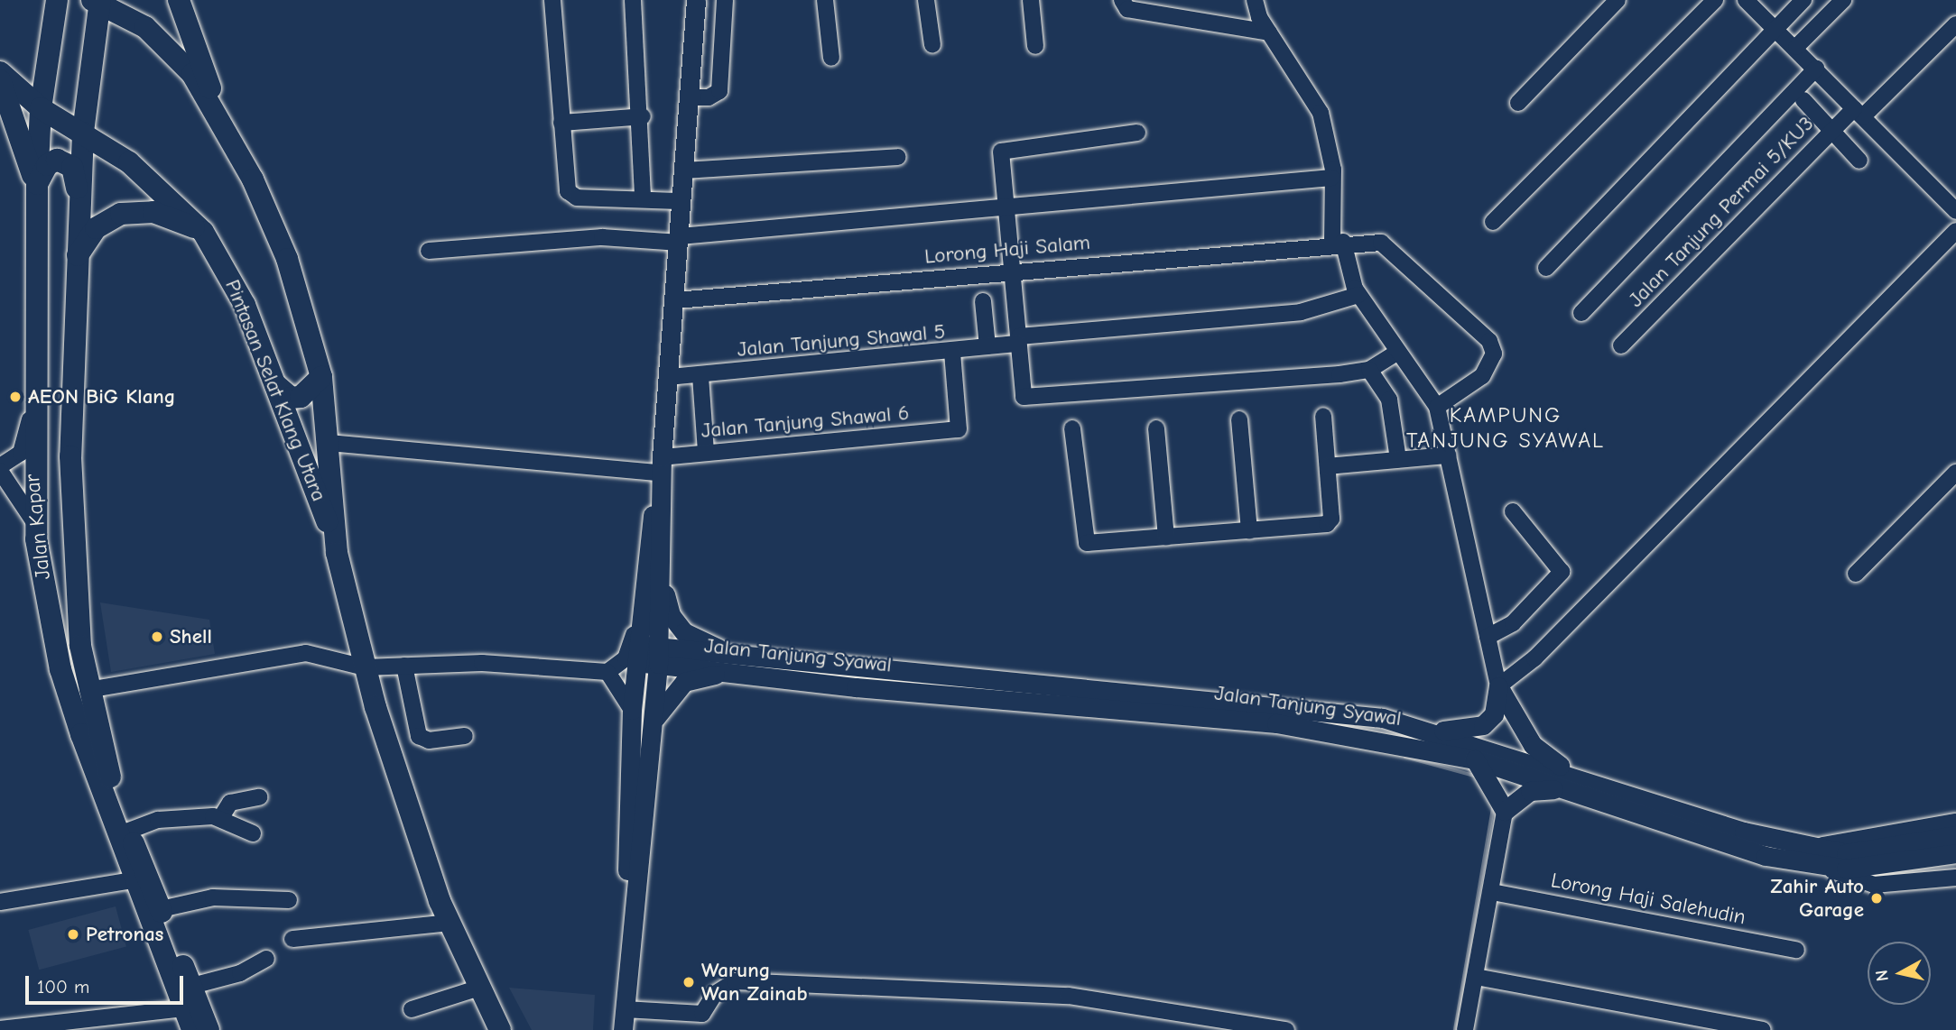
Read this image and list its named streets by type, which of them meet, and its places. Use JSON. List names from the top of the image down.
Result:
{
  "streets": {
    "highway": ["Pintasan Selat Klang Utara", "Jalan Kapar"],
    "main road": ["Jalan Tanjung Syawal"],
    "street": [
      "Jalan Tanjung Permai 5/KU3",
      "Lorong Haji Salam",
      "Jalan Tanjung Shawal 5",
      "Jalan Tanjung Shawal 6",
      "Lorong Haji Salehudin"
    ]
  },
  "crossings": [
    ["Jalan Tanjung Shawal 5", "Jalan Tanjung Shawal 6"],
    ["Pintasan Selat Klang Utara", "Jalan Tanjung Shawal 6"],
    ["Pintasan Selat Klang Utara", "Jalan Kapar"]
  ],
  "districts": ["KAMPUNG TANJUNG SYAWAL"],
  "places": [
    "AEON BiG Klang",
    "Shell",
    "Zahir Auto Garage",
    "Petronas",
    "Warung Wan Zainab"
  ],
  "scale_bar": "100 m",
  "north": "left"
}
